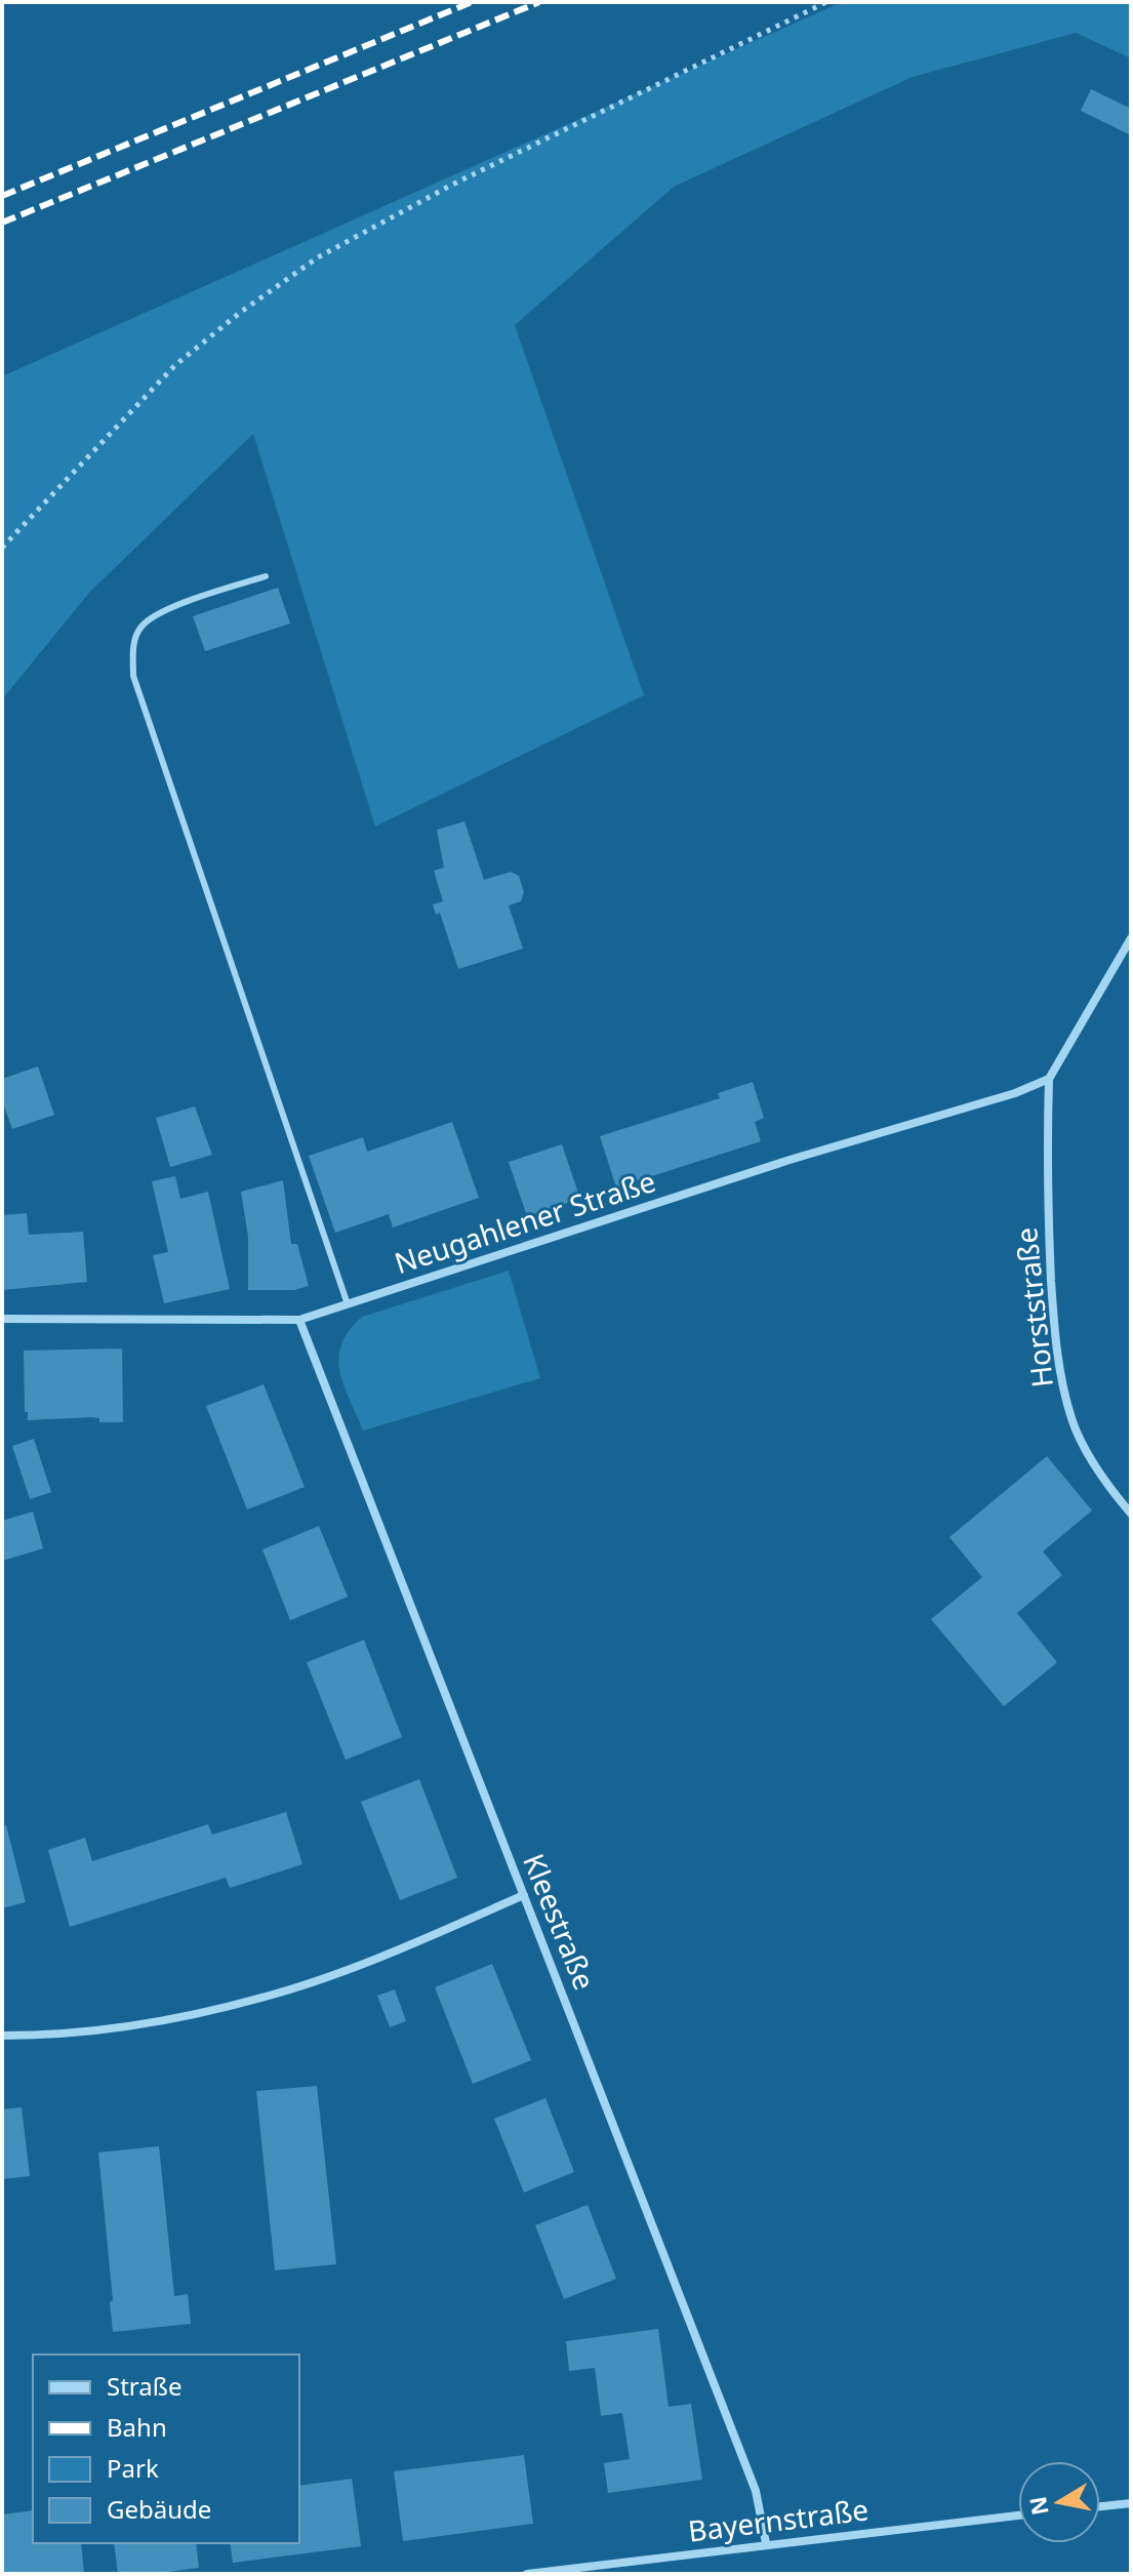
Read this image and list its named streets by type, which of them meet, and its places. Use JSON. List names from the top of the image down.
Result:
{
  "streets": {
    "street": [
      "Neugahlener Straße",
      "Horststraße",
      "Kleestraße",
      "Bayernstraße"
    ]
  },
  "crossings": [
    ["Neugahlener Straße", "Horststraße"],
    ["Neugahlener Straße", "Kleestraße"],
    ["Kleestraße", "Bayernstraße"]
  ],
  "legend": [
    "Straße",
    "Bahn",
    "Park",
    "Gebäude"
  ],
  "north": "left"
}
